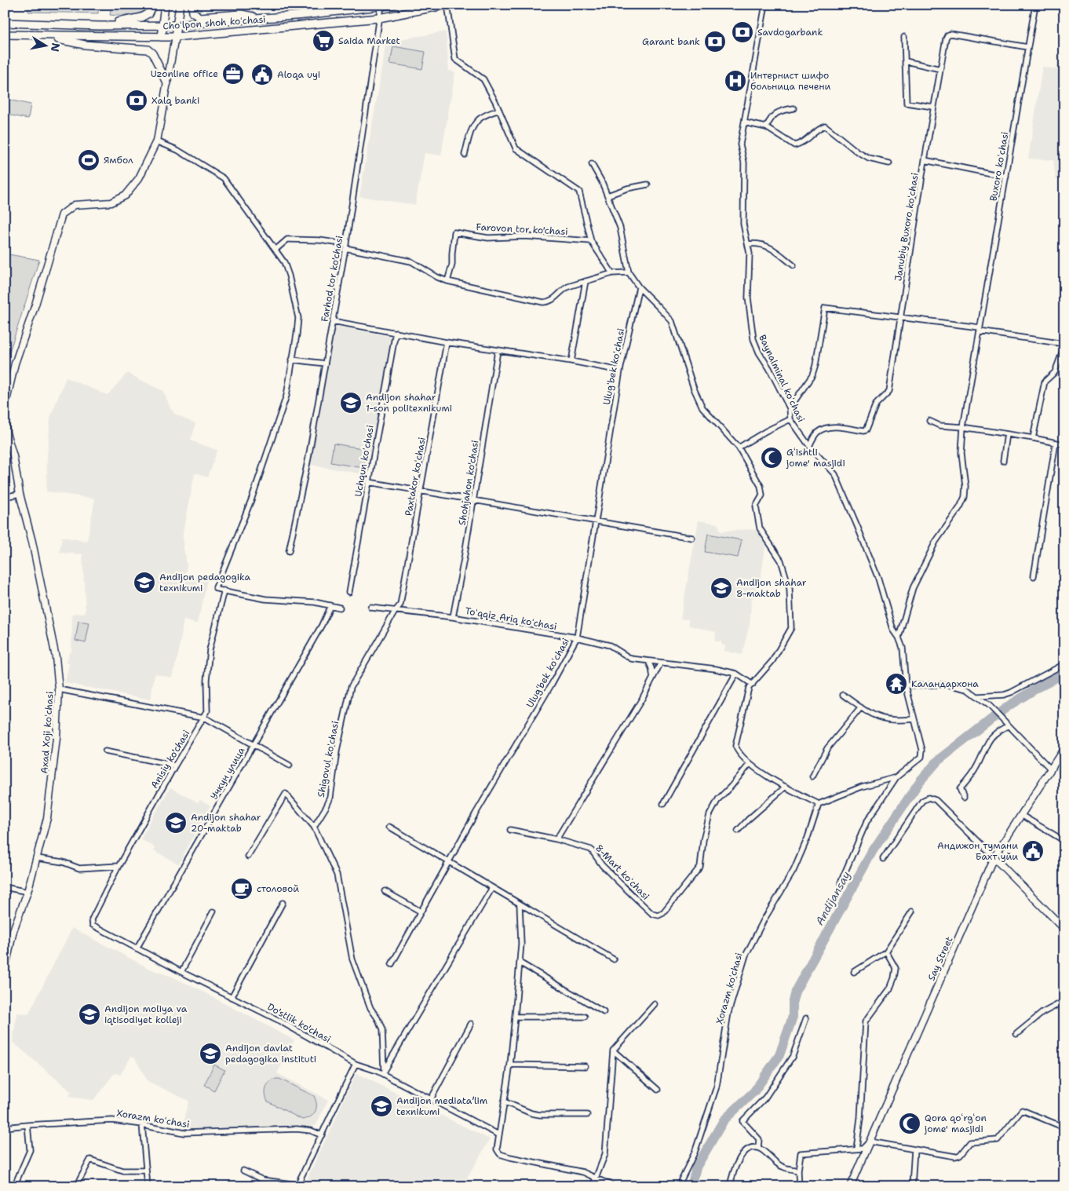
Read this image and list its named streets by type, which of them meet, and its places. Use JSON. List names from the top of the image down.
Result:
{
  "streets": {
    "main road": ["Choʻlpon shoh koʻchasi"],
    "street": [
      "Buxoro koʻchasi",
      "Janubiy Buxoro koʻchasi",
      "Farovon tor ko'chasi",
      "Farhod tor ko'chasi",
      "Ulugʻbek koʻchasi",
      "Baynalminal koʻchasi",
      "Uchqun koʻchasi",
      "Paxtakor koʻchasi",
      "Shohjahon ko'chasi",
      "Toʻqqiz Ariq koʻchasi",
      "Axad Xoji koʻchasi",
      "Anisiy ko'chasi",
      "Shigovul koʻchasi",
      "Учкун улица",
      "8-Mart koʻchasi",
      "Say Street",
      "Xorazm koʻchasi",
      "Do'stlik ko'chasi"
    ]
  },
  "crossings": [
    ["Choʻlpon shoh koʻchasi", "Farhod tor ko'chasi"],
    ["Buxoro koʻchasi", "Janubiy Buxoro koʻchasi"],
    ["Buxoro koʻchasi", "Baynalminal koʻchasi"],
    ["Janubiy Buxoro koʻchasi", "Baynalminal koʻchasi"],
    ["Ulugʻbek koʻchasi", "Toʻqqiz Ariq koʻchasi"],
    ["Paxtakor koʻchasi", "Toʻqqiz Ariq koʻchasi"],
    ["Paxtakor koʻchasi", "Shigovul koʻchasi"],
    ["Shohjahon ko'chasi", "Toʻqqiz Ariq koʻchasi"],
    ["Toʻqqiz Ariq koʻchasi", "Shigovul koʻchasi"],
    ["Anisiy ko'chasi", "Do'stlik ko'chasi"],
    ["Учкун улица", "Do'stlik ko'chasi"]
  ],
  "water": ["Andijansay"],
  "places": {
    "bank": ["Savdogarbank", "Garant bank", "Xalq banki"],
    "supermarket": ["Saida Market"],
    "office": ["Uzonline office"],
    "public building": ["Aloqa uyi", "Андижон тумани Бахт уйи"],
    "hospital": ["Интернист шифо больница печени"],
    "sports": ["Ямбол"],
    "school or university": [
      "Andijon shahar 1-son politexnikumi",
      "Andijon pedagogika texnikumi",
      "Andijon shahar 8-maktab",
      "Andijon shahar 20-maktab",
      "Andijon moliya va iqtisodiyet kolleji",
      "Andijon davlat pedagogika instituti",
      "Andijon mediataʼlim texnikumi"
    ],
    "mosque": ["Gʻishtli jome' masjidi", "Qora qoʻrgʻon jome' masjidi"],
    "temple": ["Каландархона"],
    "cafe": ["столовой"]
  },
  "north": "right"
}
